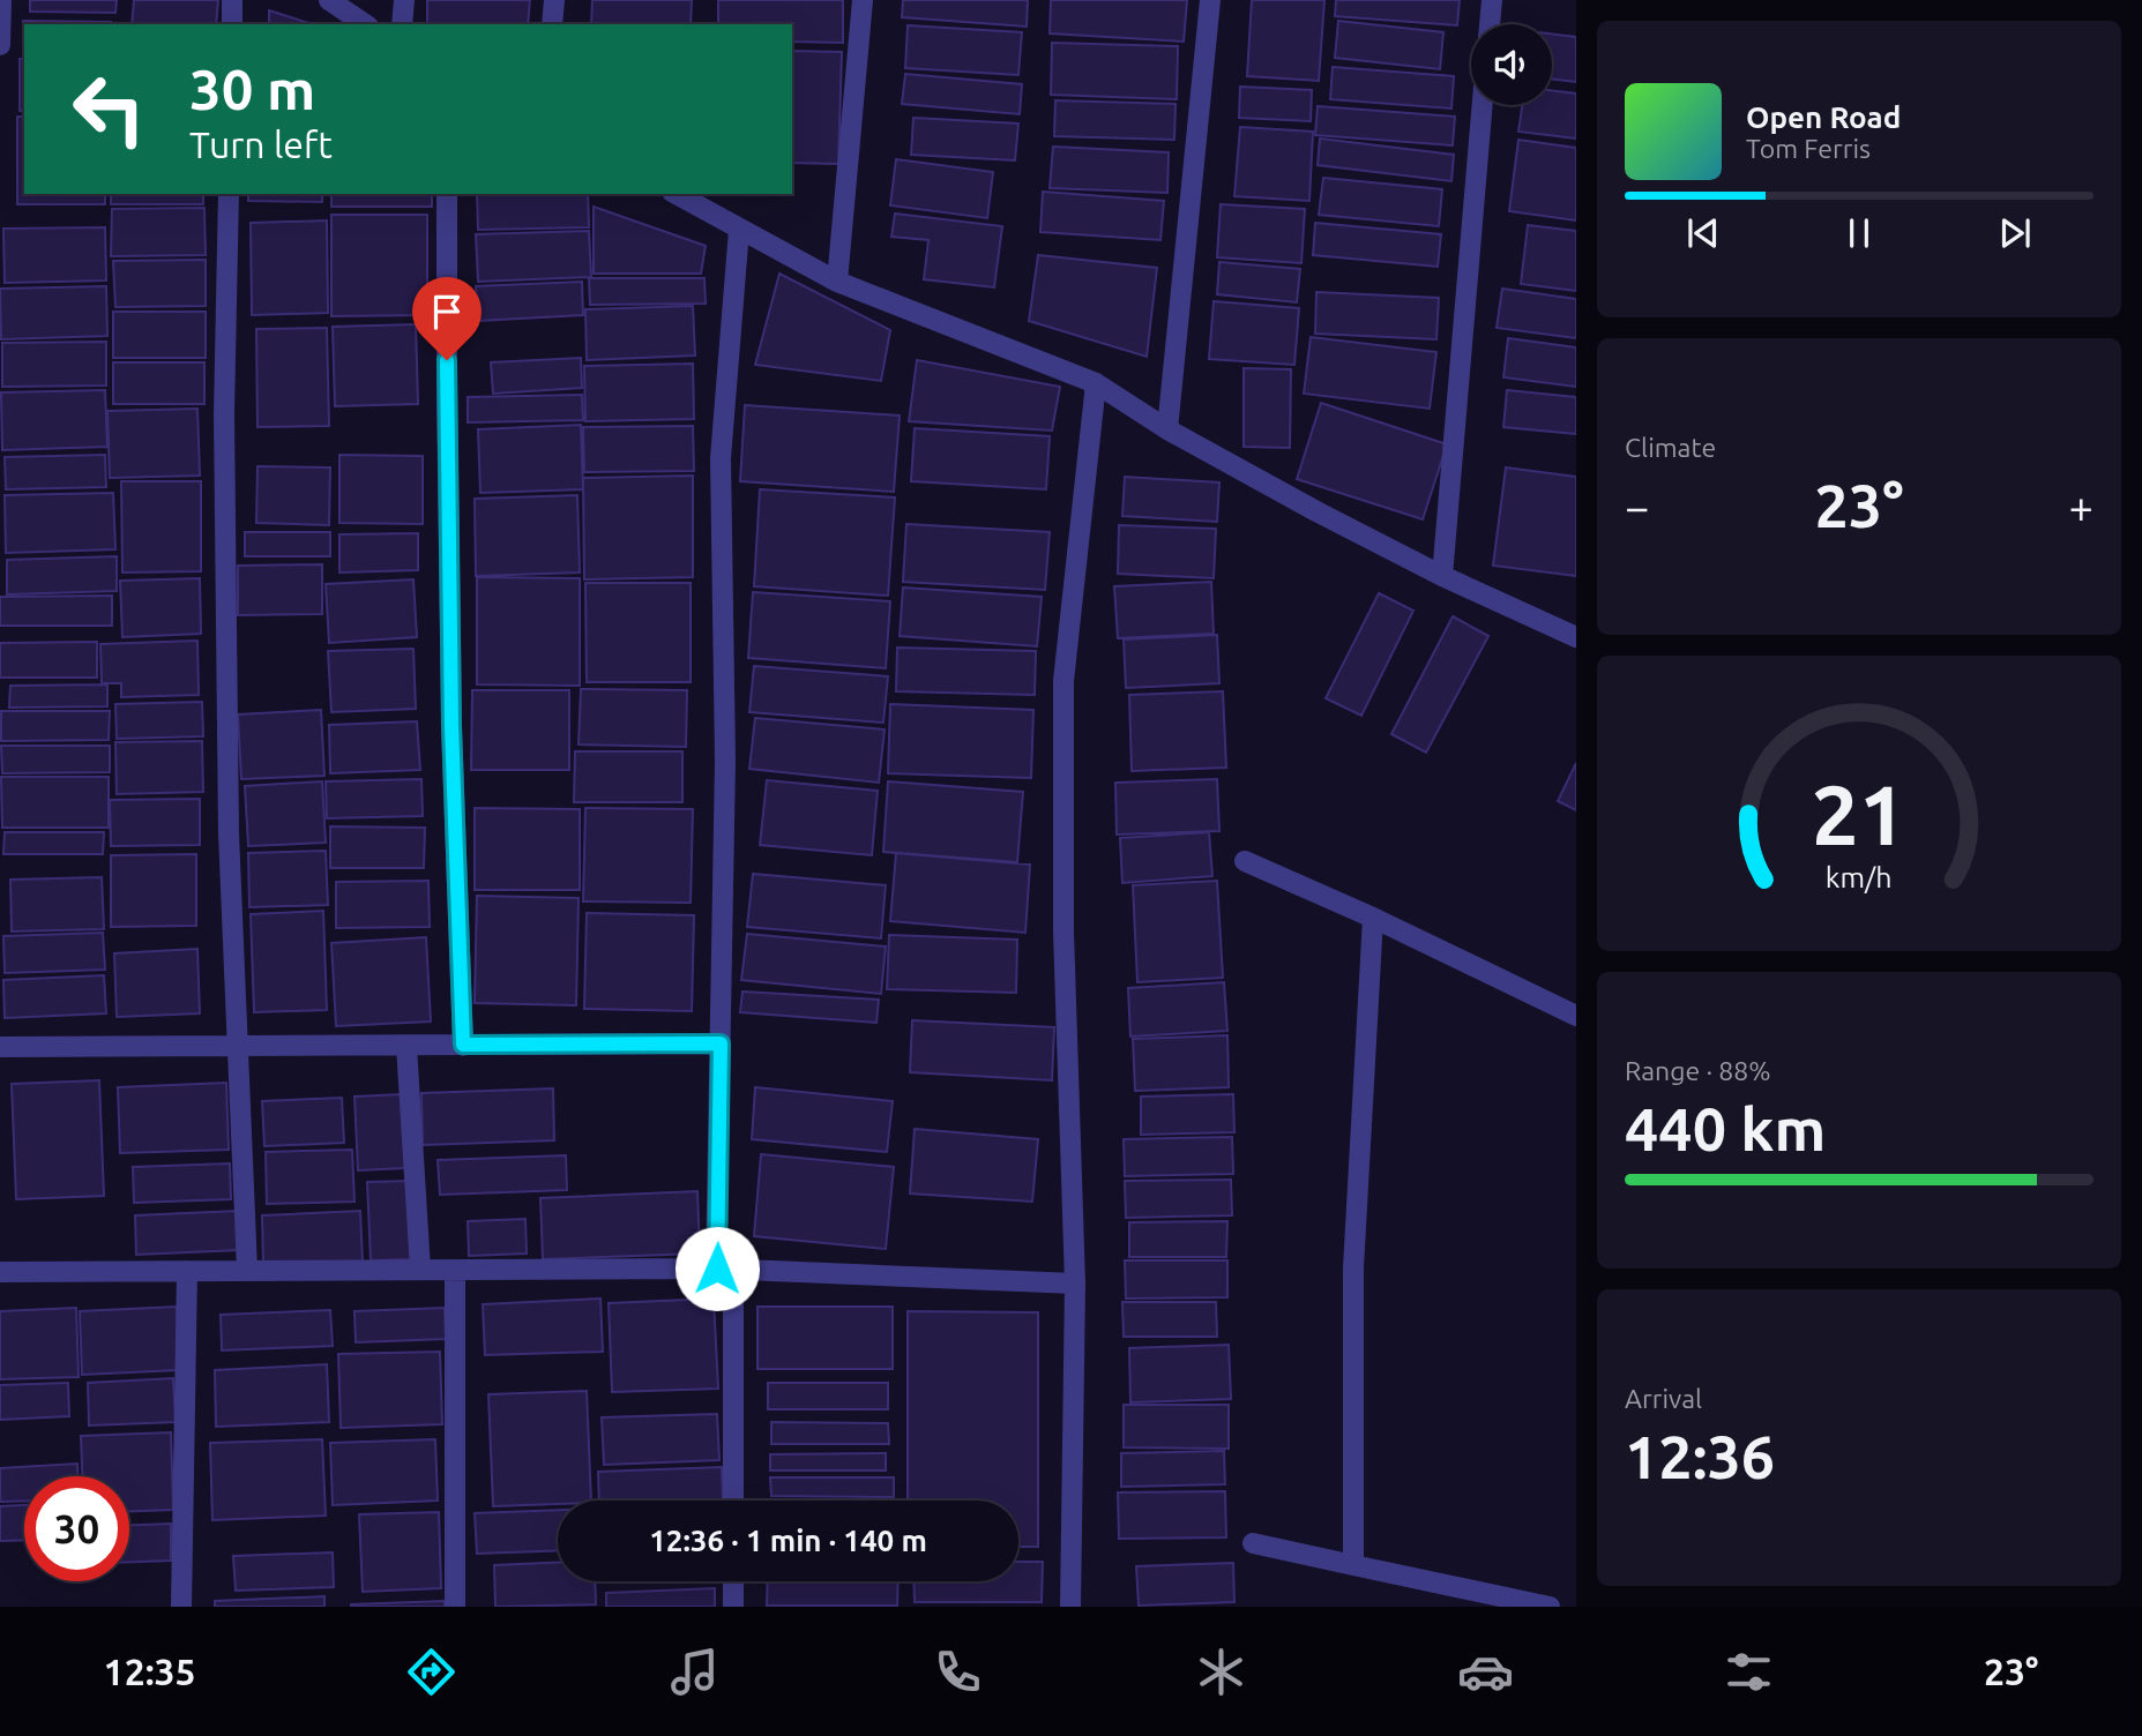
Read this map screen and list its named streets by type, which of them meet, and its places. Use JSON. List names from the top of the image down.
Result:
{
  "page": {
    "turn": ["30 m", "Turn left"],
    "song": ["Open Road", "Tom Ferris"],
    "tile": [
      "Climate",
      ["Range · 88%", "440 km"],
      ["Arrival", "12:36"]
    ],
    "heat": ["−", "23°", "+"],
    "limit": "30",
    "trip": "12:36 · 1 min · 140 m",
    "tabs": ["12:35", "23°"],
    "gauge": ["21", "km/h"]
  }
}
